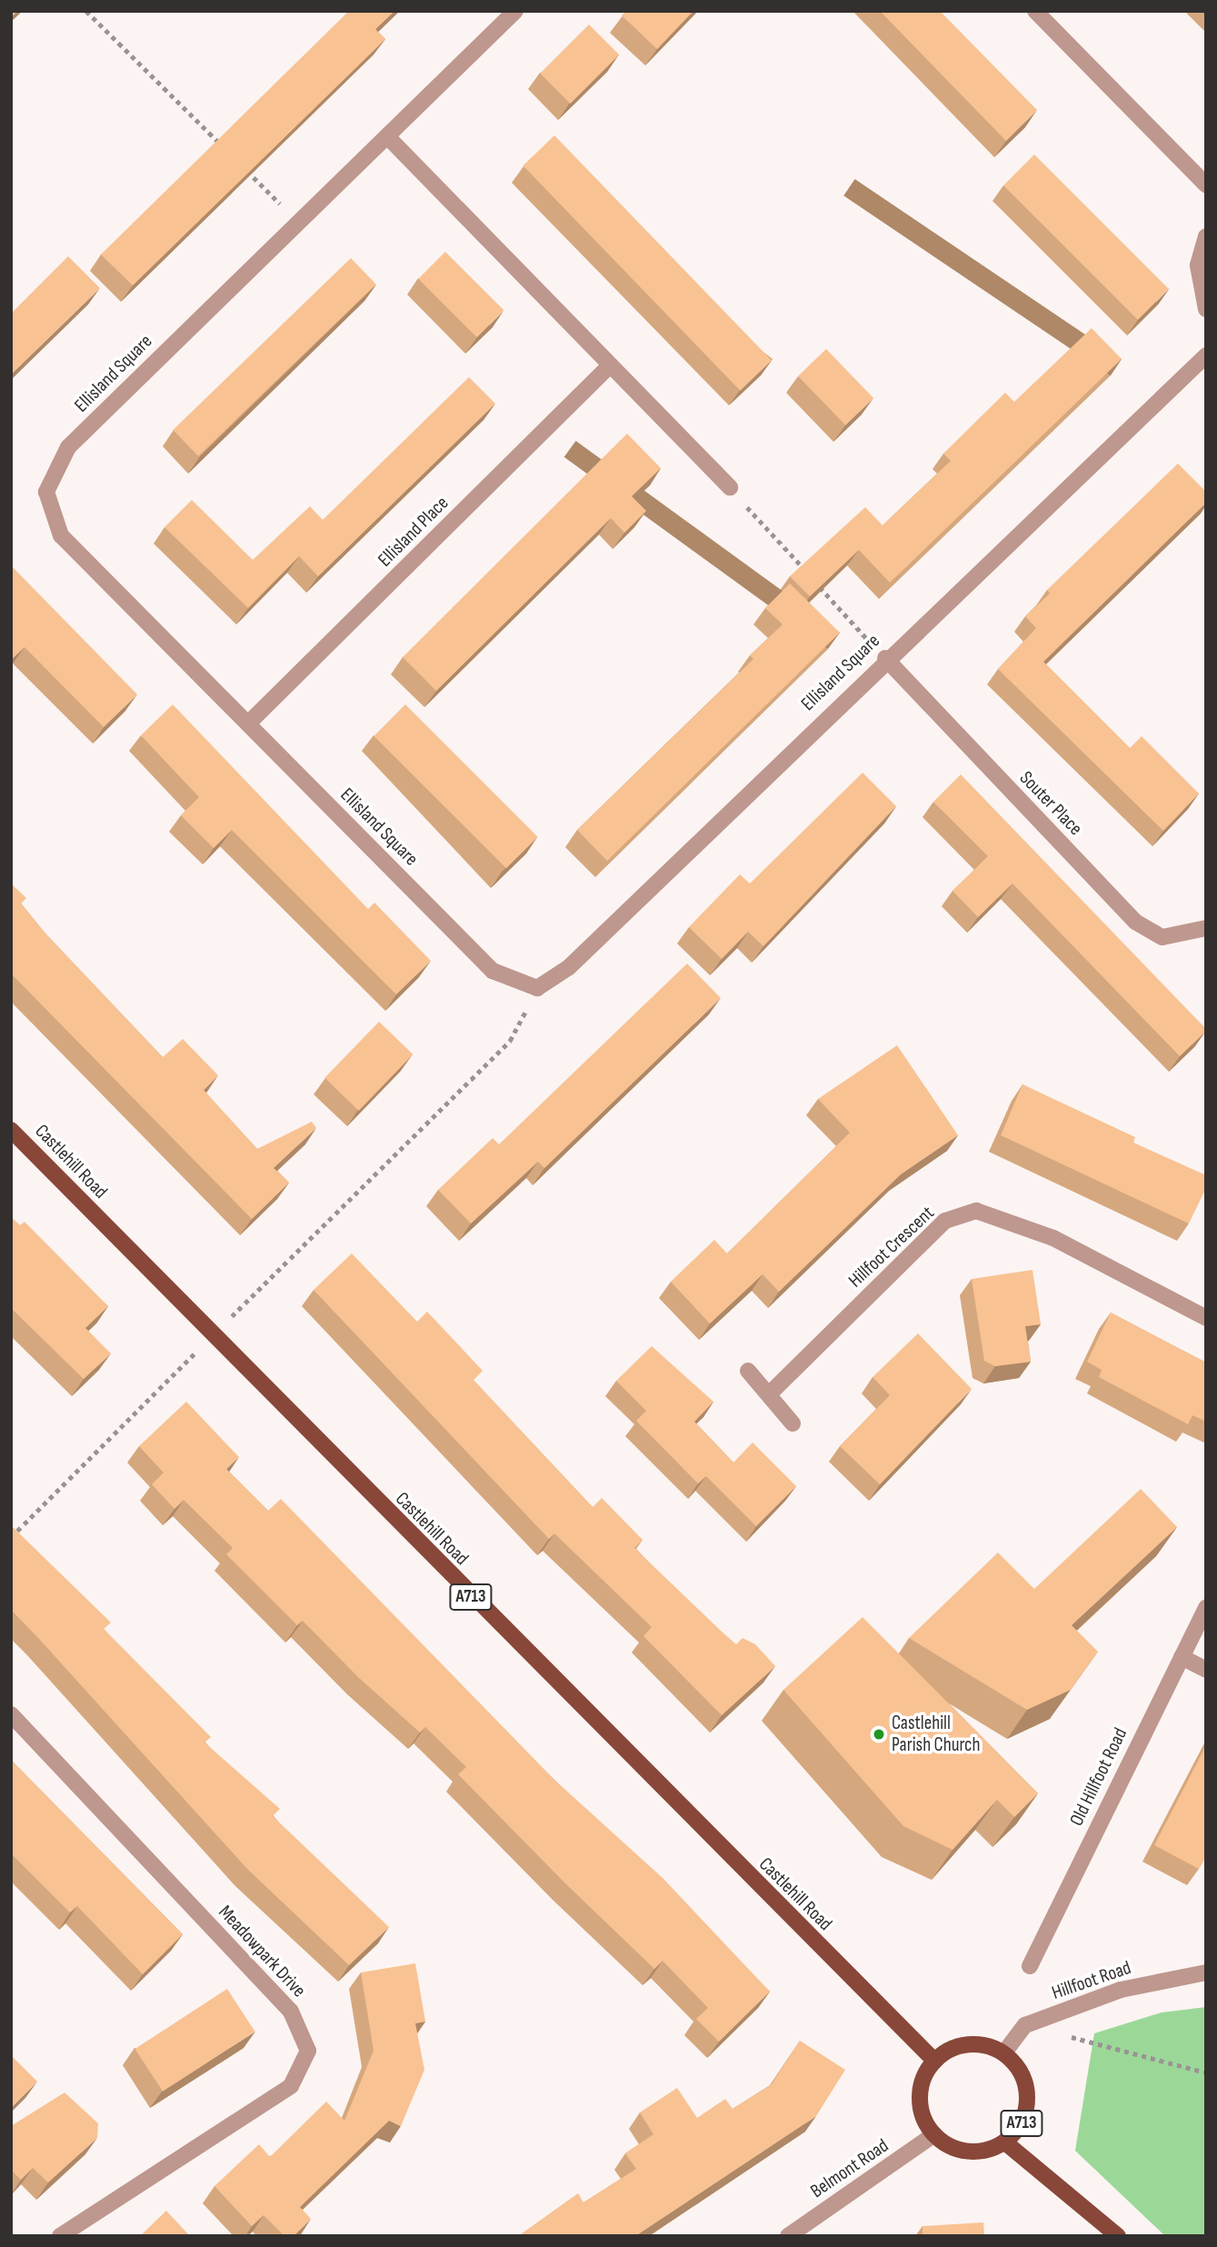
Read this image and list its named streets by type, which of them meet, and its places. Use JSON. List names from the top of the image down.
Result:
{
  "streets": {
    "main road": ["Castlehill Road", "A713"],
    "street": [
      "Ellisland Square",
      "Ellisland Place",
      "Souter Place",
      "Hillfoot Crescent",
      "Old Hillfoot Road",
      "Meadowpark Drive",
      "Hillfoot Road",
      "Belmont Road"
    ]
  },
  "crossings": [
    ["Ellisland Square", "Ellisland Place"],
    ["Ellisland Square", "Souter Place"],
    ["Castlehill Road", "A713"],
    ["Castlehill Road", "Belmont Road"],
    ["A713", "Belmont Road"]
  ],
  "places": ["Castlehill Parish Church"]
}
